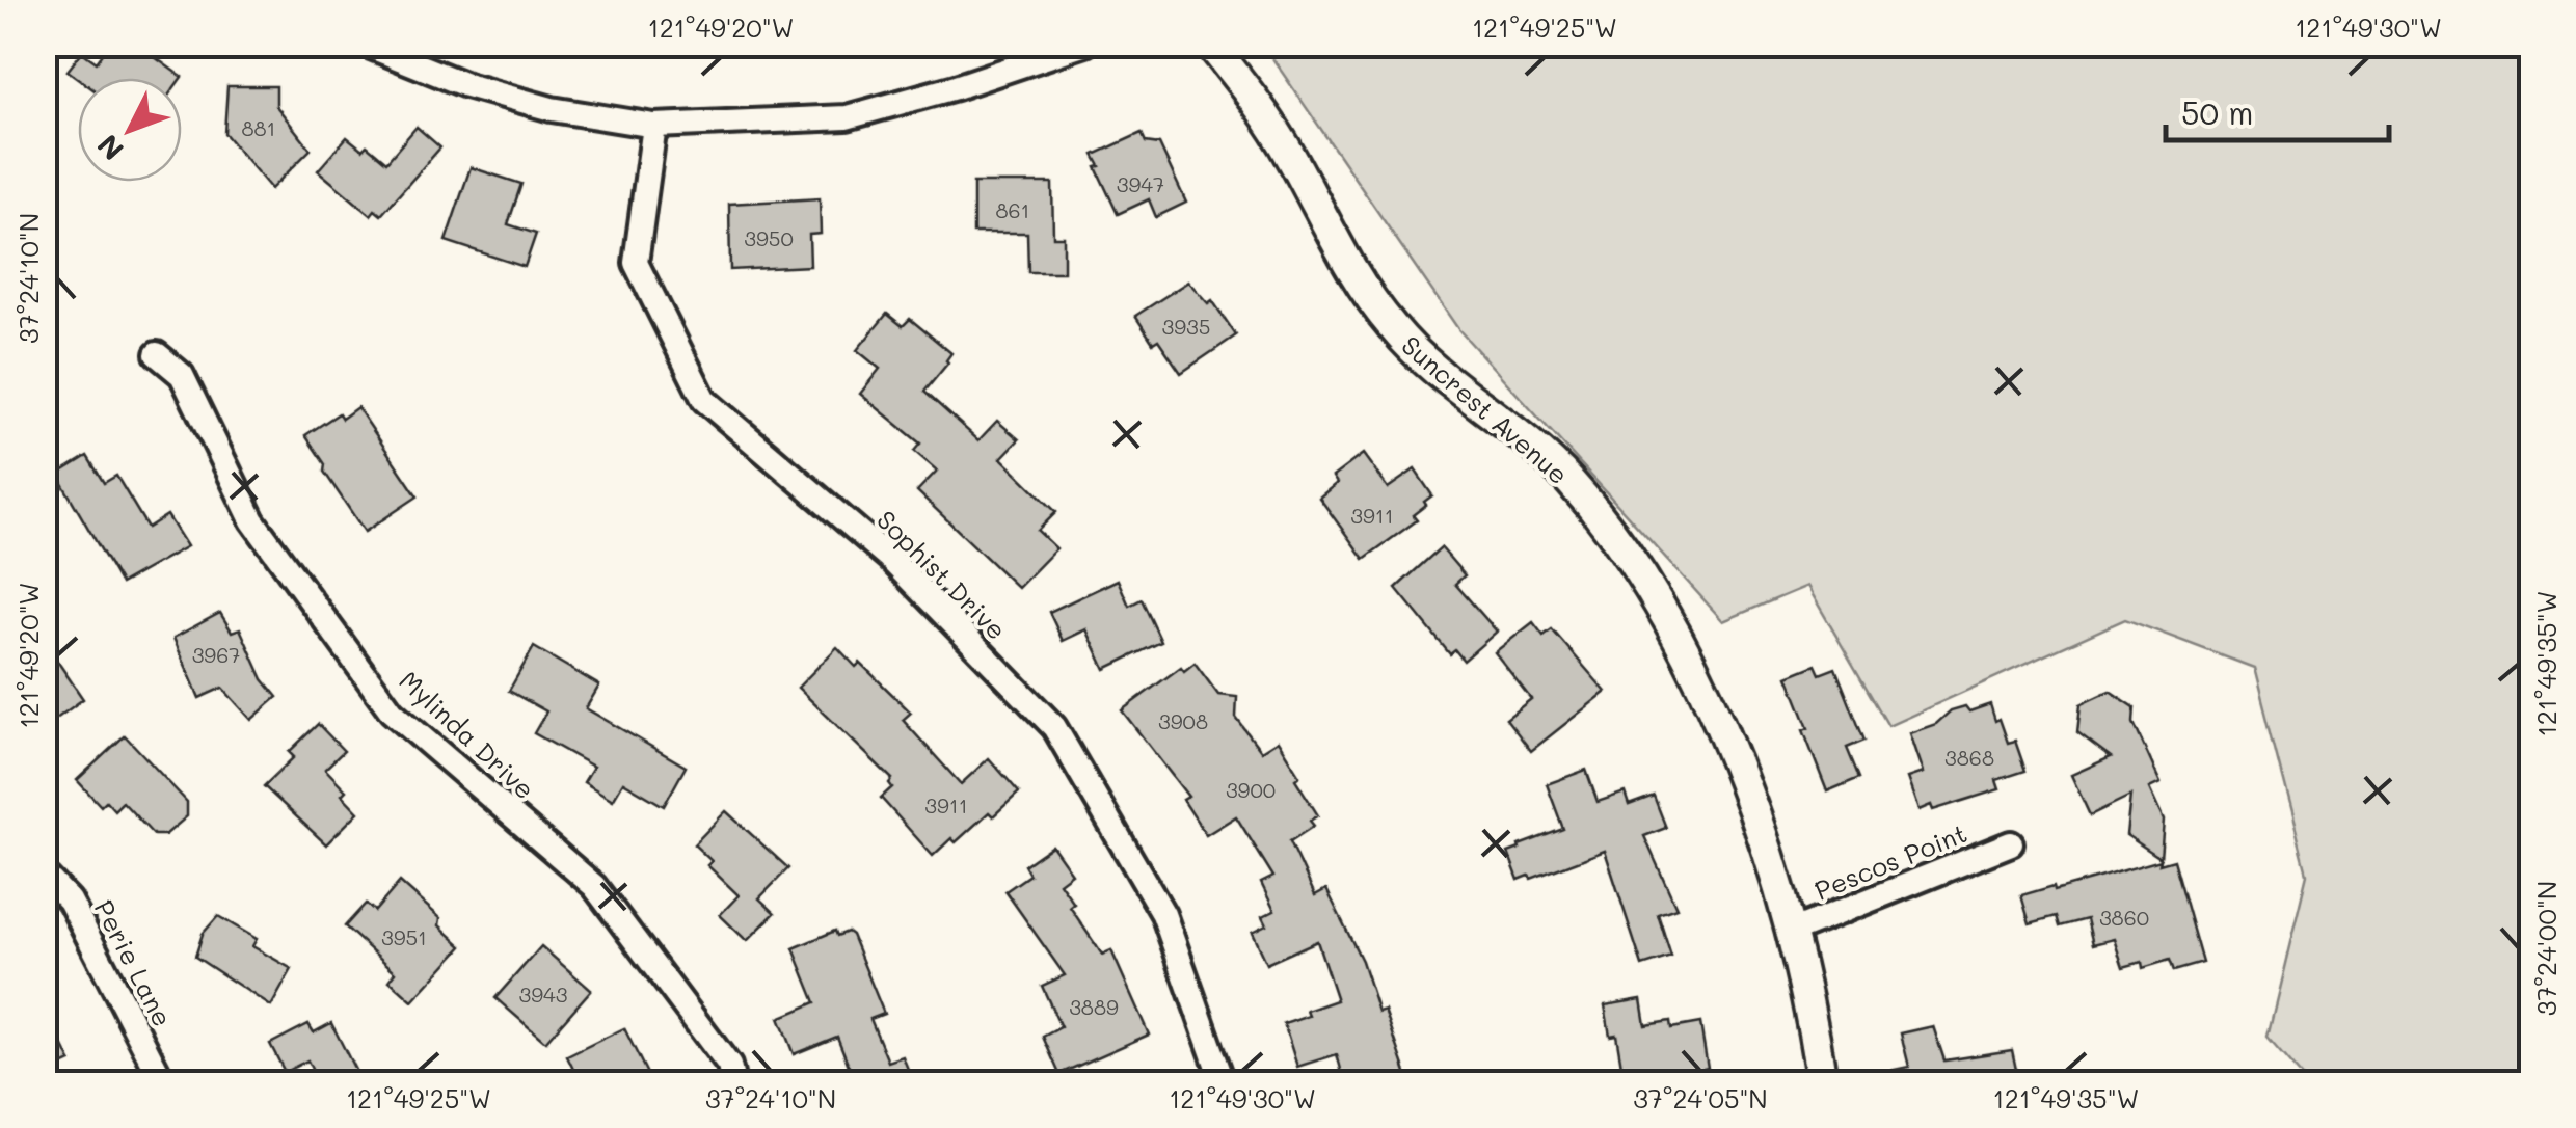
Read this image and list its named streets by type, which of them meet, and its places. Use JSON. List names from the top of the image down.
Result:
{
  "streets": {
    "street": [
      "Suncrest Avenue",
      "Sophist Drive",
      "Mylinda Drive",
      "Pescos Point",
      "Perie Lane"
    ]
  },
  "crossings": [
    ["Suncrest Avenue", "Pescos Point"]
  ],
  "house_numbers": [
    "881",
    "3947",
    "861",
    "3950",
    "3935",
    "3911",
    "3967",
    "3908",
    "3868",
    "3900",
    "3911",
    "3860",
    "3951",
    "3943",
    "3889"
  ],
  "scale_bar": "50 m",
  "north": "bottom left",
  "coordinates": [
    "121°49'20\"W",
    "121°49'25\"W",
    "121°49'30\"W",
    "37°24'10\"N",
    "121°49'35\"W",
    "37°24'00\"N",
    "37°24'05\"N"
  ]
}
